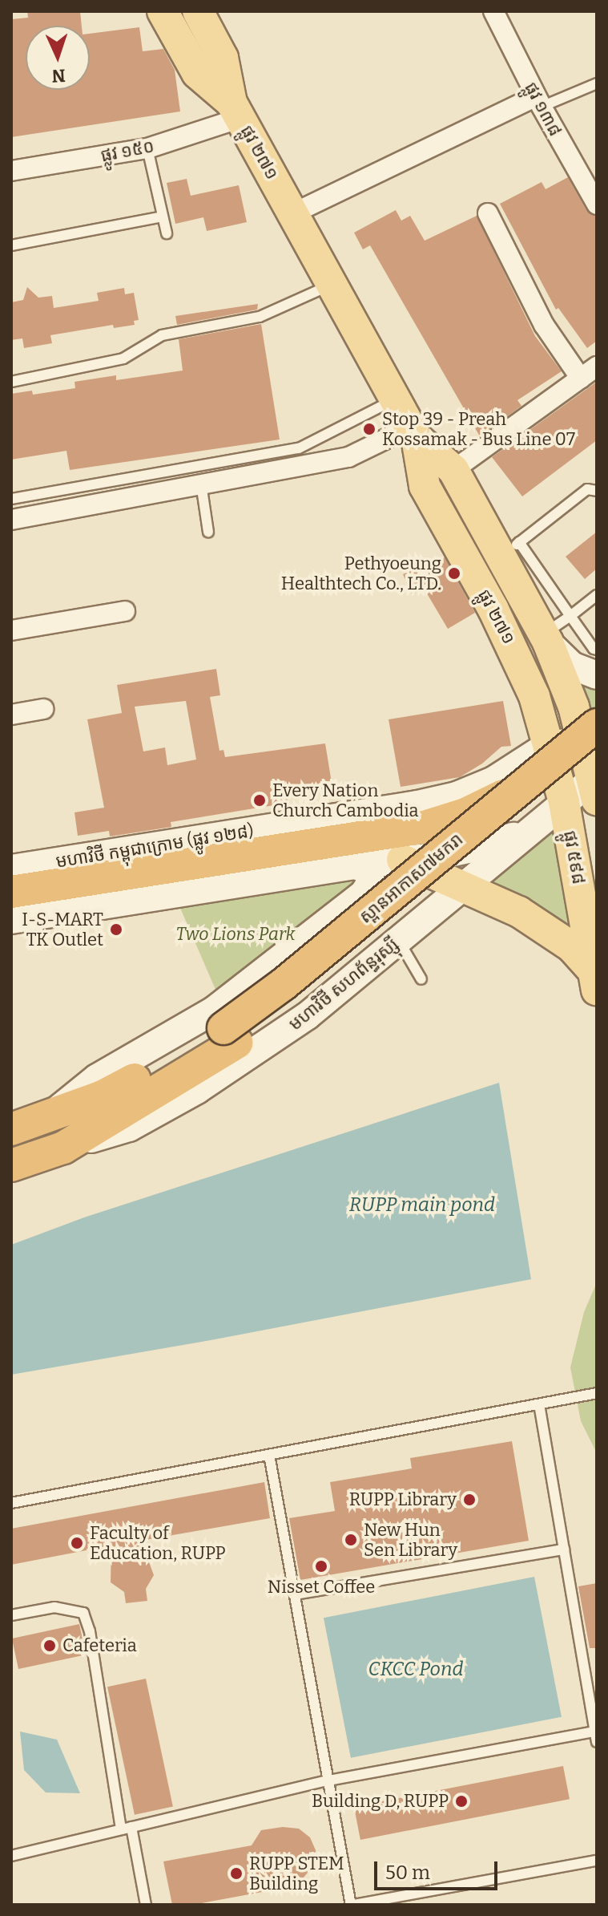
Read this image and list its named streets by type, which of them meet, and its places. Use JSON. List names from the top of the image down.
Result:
{
  "streets": {
    "highway": ["ស្ពានអាកាស៧មករា", "មហាវិថី សហព័ន្ធរុស្ស៊ី"],
    "main road": ["ផ្លូវ ២៧១", "មហាវិថី កម្ពុជាក្រោម (ផ្លូវ ១២៨)", "ផ្លូវ ៥៩៨"],
    "street": ["ផ្លូវ ១៣៨", "ផ្លូវ ១៥០"]
  },
  "crossings": [
    ["ផ្លូវ ១៥០", "ផ្លូវ ២៧១"],
    ["ផ្លូវ ២៧១", "មហាវិថី កម្ពុជាក្រោម (ផ្លូវ ១២៨)"],
    ["ផ្លូវ ២៧១", "ផ្លូវ ៥៩៨"],
    ["ផ្លូវ ២៧១", "ស្ពានអាកាស៧មករា"],
    ["ផ្លូវ ២៧១", "មហាវិថី សហព័ន្ធរុស្ស៊ី"],
    ["ផ្លូវ ៥៩៨", "មហាវិថី សហព័ន្ធរុស្ស៊ី"],
    ["ស្ពានអាកាស៧មករា", "មហាវិថី សហព័ន្ធរុស្ស៊ី"]
  ],
  "water": ["RUPP main pond", "CKCC Pond"],
  "parks": ["Two Lions Park"],
  "places": [
    "Stop 39 - Preah Kossamak - Bus Line 07",
    "Pethyoeung Healthtech Co., LTD.",
    "Every Nation Church Cambodia",
    "I-S-MART TK Outlet",
    "RUPP Library",
    "New Hun Sen Library",
    "Faculty of Education, RUPP",
    "Nisset Coffee",
    "Cafeteria",
    "Building D, RUPP",
    "RUPP STEM Building"
  ],
  "scale_bar": "50 m",
  "north": "bottom"
}
